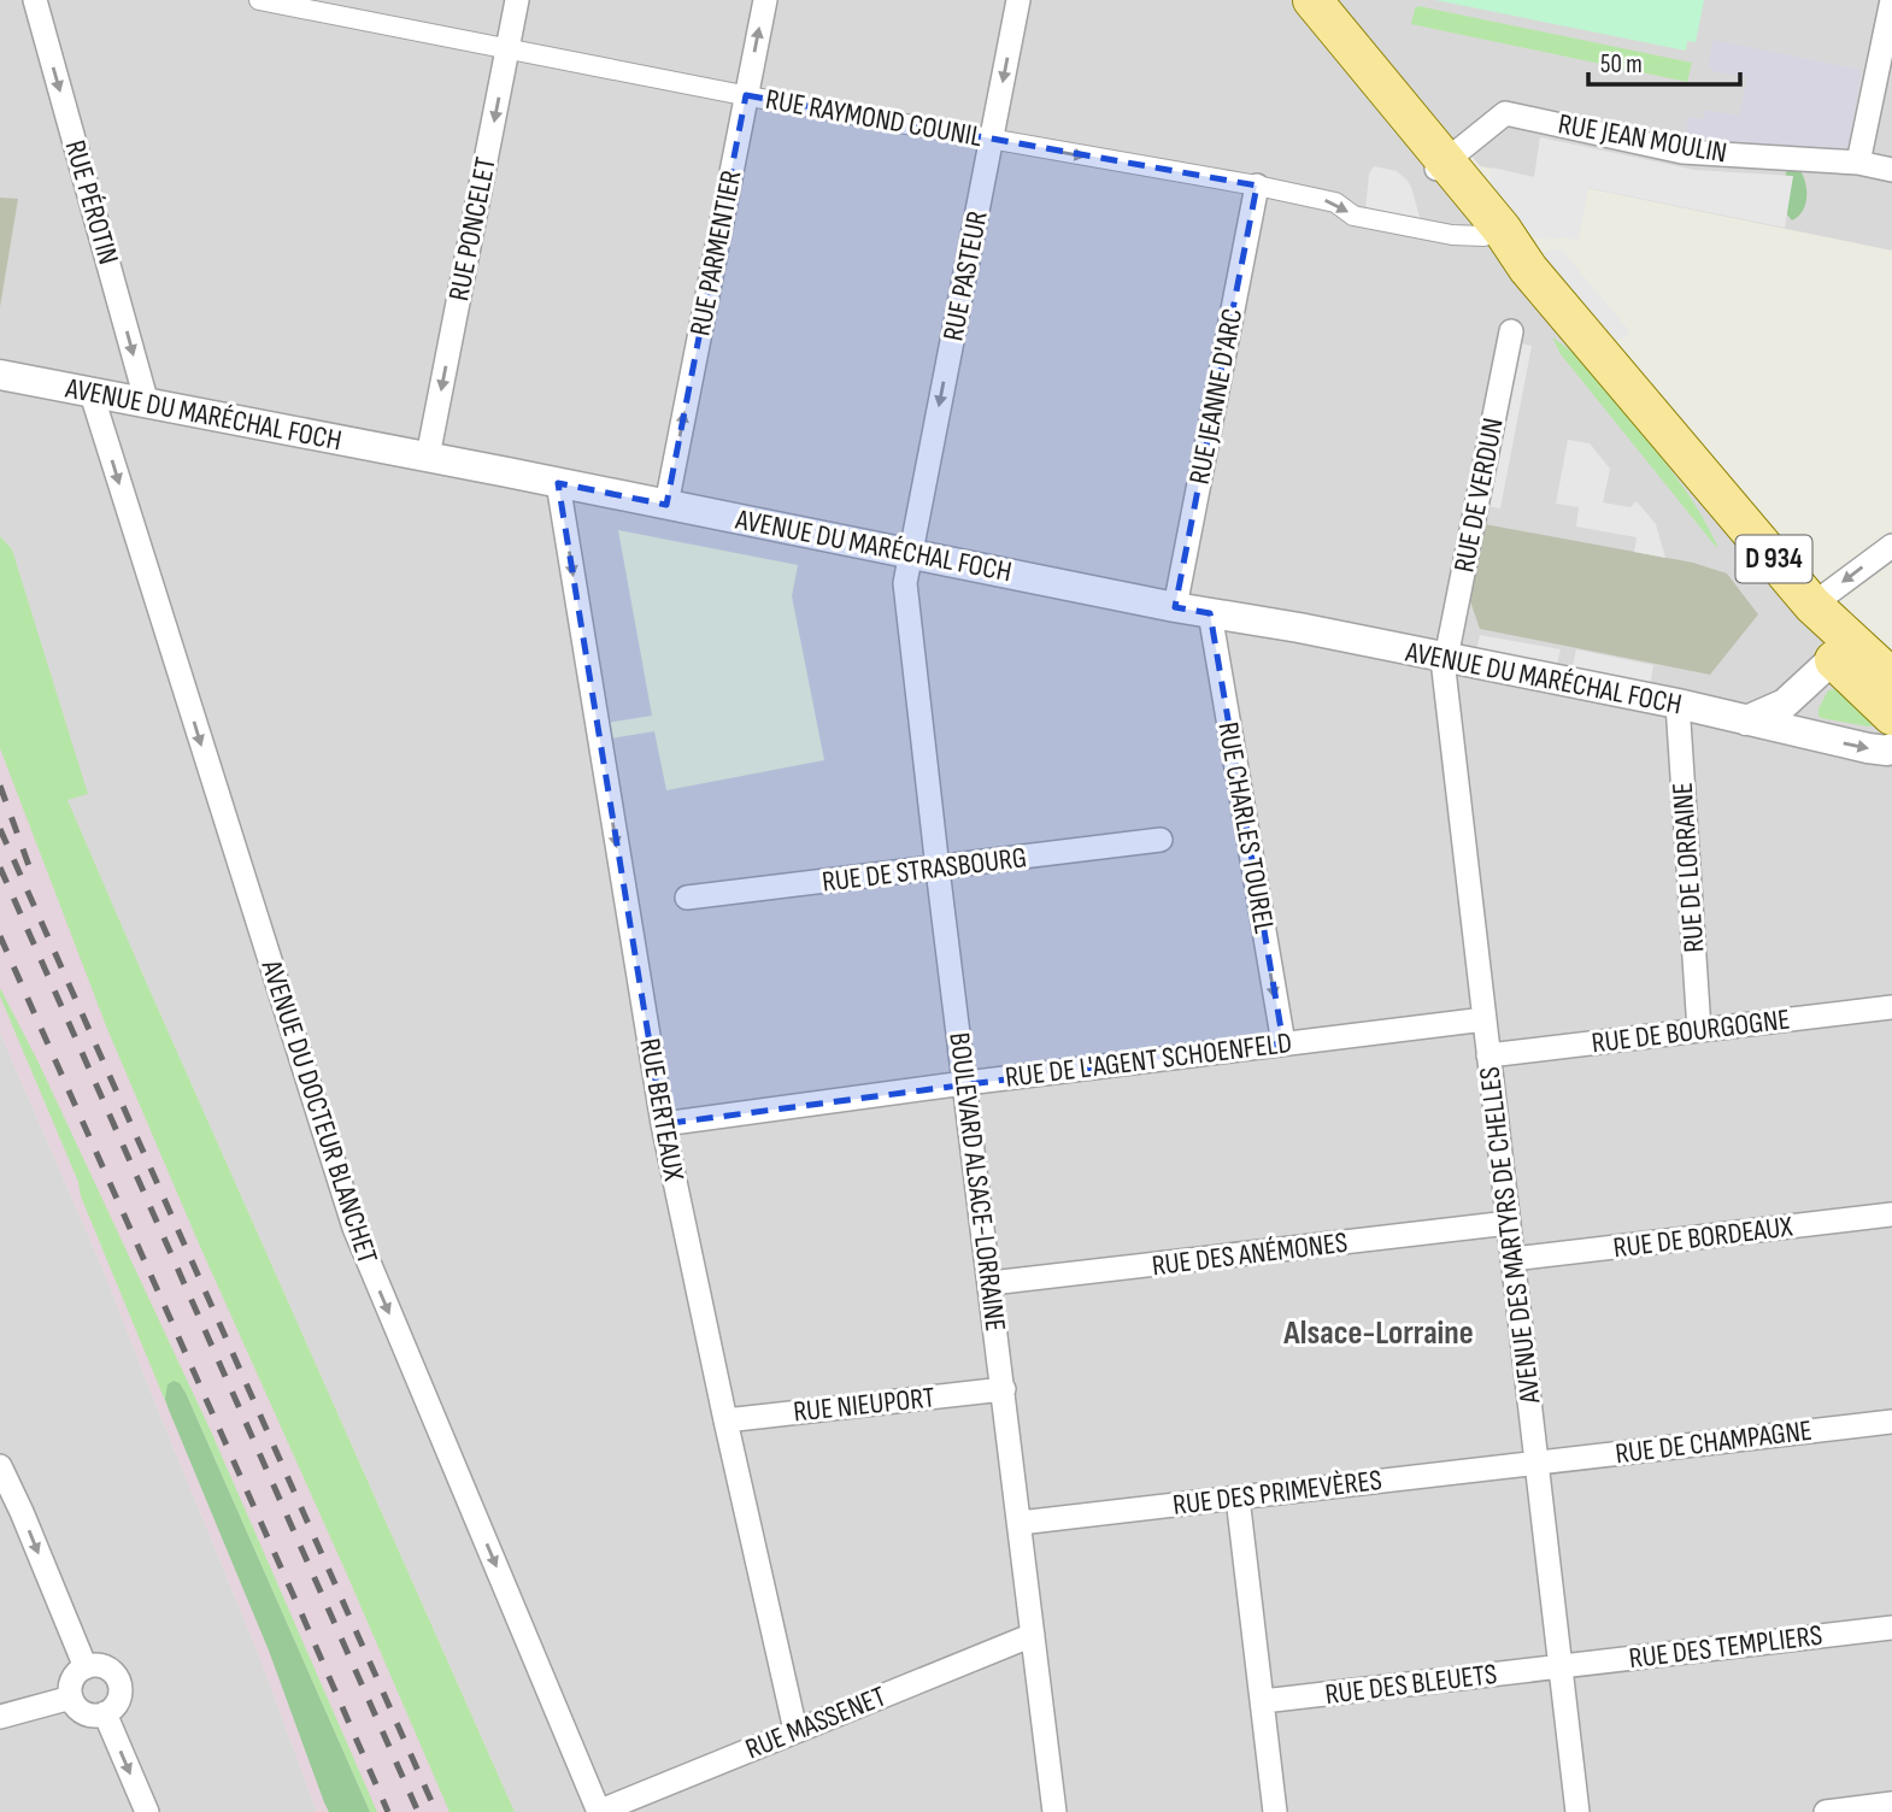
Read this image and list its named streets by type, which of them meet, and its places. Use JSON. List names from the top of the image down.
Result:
{
  "streets": {
    "main road": ["D 934"],
    "street": [
      "RUE RAYMOND COUNIL",
      "RUE JEAN MOULIN",
      "RUE PÉROTIN",
      "RUE PONCELET",
      "RUE PARMENTIER",
      "RUE PASTEUR",
      "RUE JEANNE D'ARC",
      "AVENUE DU MARÉCHAL FOCH",
      "RUE DE VERDUN",
      "RUE CHARLES TOUREL",
      "RUE DE LORRAINE",
      "RUE DE STRASBOURG",
      "RUE DE BOURGOGNE",
      "RUE DE L'AGENT SCHOENFELD",
      "RUE BERTEAUX",
      "AVENUE DU DOCTEUR BLANCHET",
      "BOULEVARD ALSACE-LORRAINE",
      "AVENUE DES MARTYRS DE CHELLES",
      "RUE DE BORDEAUX",
      "RUE DES ANÉMONES",
      "RUE NIEUPORT",
      "RUE DE CHAMPAGNE",
      "RUE DES PRIMEVÈRES",
      "RUE DES TEMPLIERS",
      "RUE DES BLEUETS",
      "RUE MASSENET"
    ]
  },
  "crossings": [
    ["RUE RAYMOND COUNIL", "RUE PONCELET"],
    ["RUE RAYMOND COUNIL", "RUE PARMENTIER"],
    ["RUE RAYMOND COUNIL", "RUE PASTEUR"],
    ["RUE RAYMOND COUNIL", "RUE JEANNE D'ARC"],
    ["RUE RAYMOND COUNIL", "D 934"],
    ["RUE JEAN MOULIN", "D 934"],
    ["RUE PÉROTIN", "AVENUE DU MARÉCHAL FOCH"],
    ["RUE PONCELET", "AVENUE DU MARÉCHAL FOCH"],
    ["RUE PARMENTIER", "AVENUE DU MARÉCHAL FOCH"],
    ["RUE PASTEUR", "AVENUE DU MARÉCHAL FOCH"],
    ["RUE PASTEUR", "BOULEVARD ALSACE-LORRAINE"],
    ["RUE JEANNE D'ARC", "AVENUE DU MARÉCHAL FOCH"],
    ["AVENUE DU MARÉCHAL FOCH", "RUE DE VERDUN"],
    ["AVENUE DU MARÉCHAL FOCH", "RUE CHARLES TOUREL"],
    ["AVENUE DU MARÉCHAL FOCH", "RUE DE LORRAINE"],
    ["AVENUE DU MARÉCHAL FOCH", "RUE BERTEAUX"],
    ["AVENUE DU MARÉCHAL FOCH", "AVENUE DU DOCTEUR BLANCHET"],
    ["AVENUE DU MARÉCHAL FOCH", "BOULEVARD ALSACE-LORRAINE"],
    ["AVENUE DU MARÉCHAL FOCH", "AVENUE DES MARTYRS DE CHELLES"],
    ["RUE DE VERDUN", "AVENUE DES MARTYRS DE CHELLES"],
    ["RUE CHARLES TOUREL", "RUE DE L'AGENT SCHOENFELD"],
    ["RUE DE LORRAINE", "RUE DE BOURGOGNE"],
    ["RUE DE STRASBOURG", "BOULEVARD ALSACE-LORRAINE"],
    ["RUE DE BOURGOGNE", "AVENUE DES MARTYRS DE CHELLES"],
    ["RUE DE L'AGENT SCHOENFELD", "RUE BERTEAUX"],
    ["RUE DE L'AGENT SCHOENFELD", "BOULEVARD ALSACE-LORRAINE"],
    ["RUE DE L'AGENT SCHOENFELD", "AVENUE DES MARTYRS DE CHELLES"],
    ["RUE BERTEAUX", "RUE NIEUPORT"],
    ["RUE BERTEAUX", "RUE MASSENET"],
    ["AVENUE DU DOCTEUR BLANCHET", "RUE MASSENET"],
    ["BOULEVARD ALSACE-LORRAINE", "RUE DES ANÉMONES"],
    ["BOULEVARD ALSACE-LORRAINE", "RUE NIEUPORT"],
    ["BOULEVARD ALSACE-LORRAINE", "RUE DES PRIMEVÈRES"],
    ["BOULEVARD ALSACE-LORRAINE", "RUE MASSENET"],
    ["AVENUE DES MARTYRS DE CHELLES", "RUE DE BORDEAUX"],
    ["AVENUE DES MARTYRS DE CHELLES", "RUE DES ANÉMONES"],
    ["AVENUE DES MARTYRS DE CHELLES", "RUE DE CHAMPAGNE"],
    ["AVENUE DES MARTYRS DE CHELLES", "RUE DES PRIMEVÈRES"],
    ["AVENUE DES MARTYRS DE CHELLES", "RUE DES TEMPLIERS"],
    ["AVENUE DES MARTYRS DE CHELLES", "RUE DES BLEUETS"],
    ["RUE DE CHAMPAGNE", "RUE DES PRIMEVÈRES"],
    ["RUE DES TEMPLIERS", "RUE DES BLEUETS"]
  ],
  "one_way": [
    "RUE RAYMOND COUNIL",
    "RUE PÉROTIN",
    "RUE PONCELET",
    "RUE PARMENTIER",
    "RUE PASTEUR",
    "RUE CHARLES TOUREL",
    "RUE BERTEAUX",
    "AVENUE DU DOCTEUR BLANCHET"
  ],
  "districts": ["Alsace-Lorraine"],
  "scale_bar": "50 m"
}
